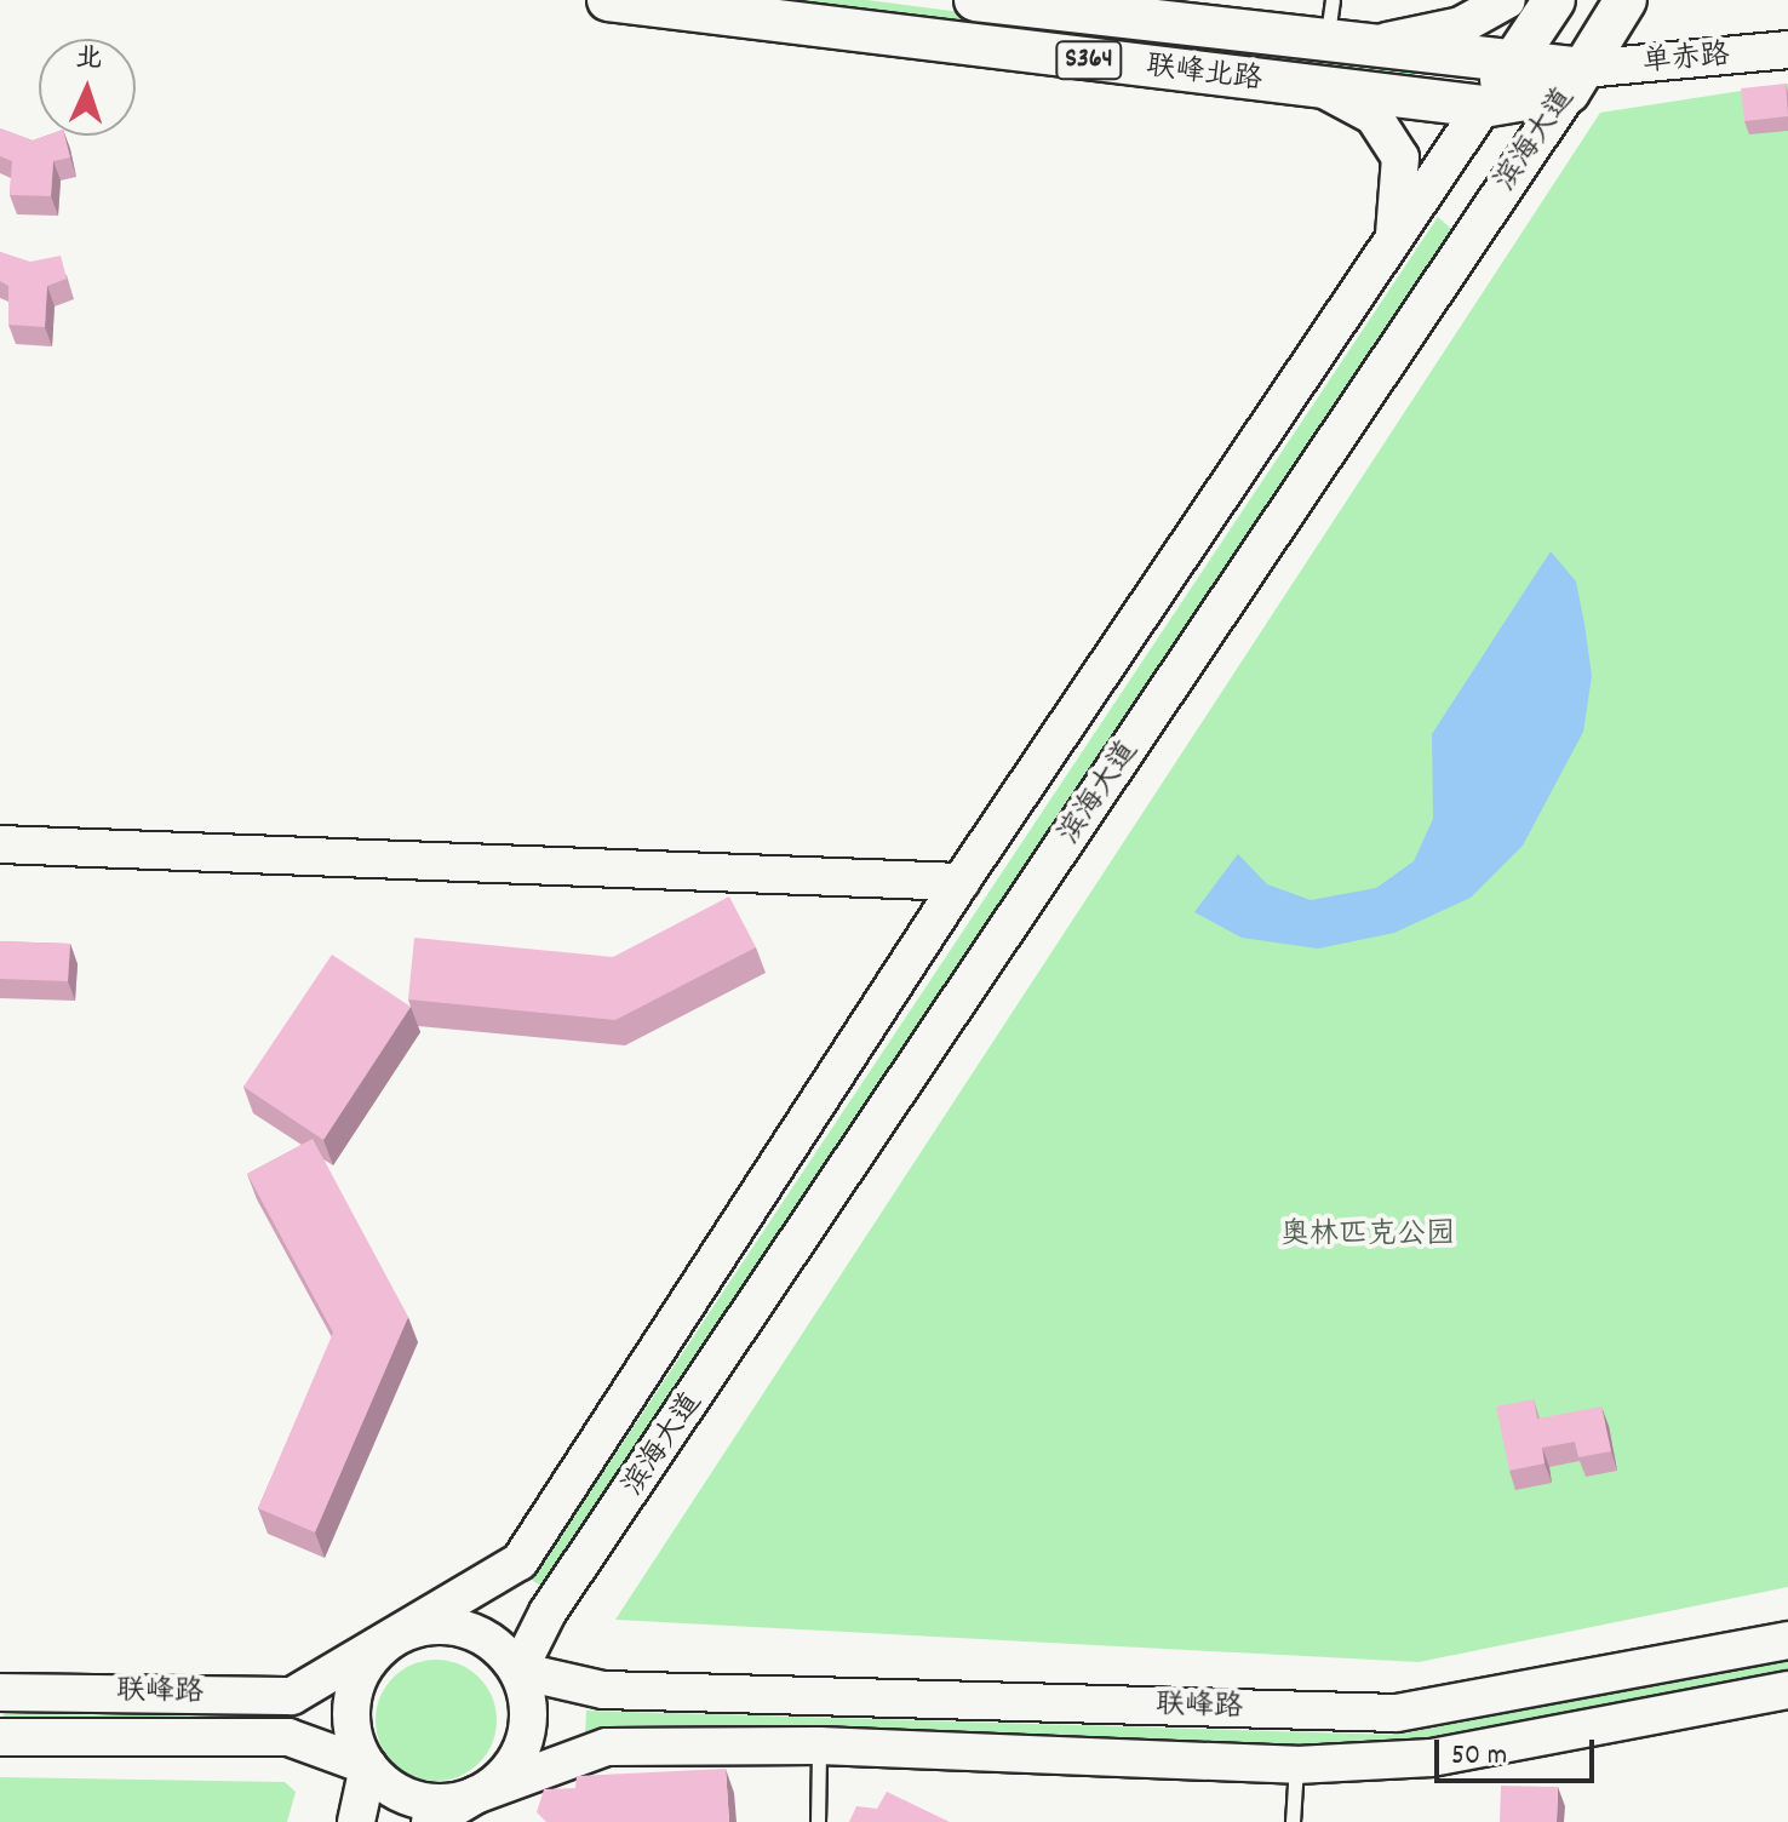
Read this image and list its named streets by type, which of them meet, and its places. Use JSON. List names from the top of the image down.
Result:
{
  "streets": {
    "main road": [
      "S364",
      "单赤路",
      "联峰北路",
      "滨海大道",
      "联峰路"
    ]
  },
  "crossings": [
    ["单赤路", "联峰北路"],
    ["单赤路", "滨海大道"],
    ["联峰北路", "滨海大道"],
    ["滨海大道", "联峰路"]
  ],
  "parks": ["奥林匹克公园"],
  "scale_bar": "50 m",
  "north": "top"
}
